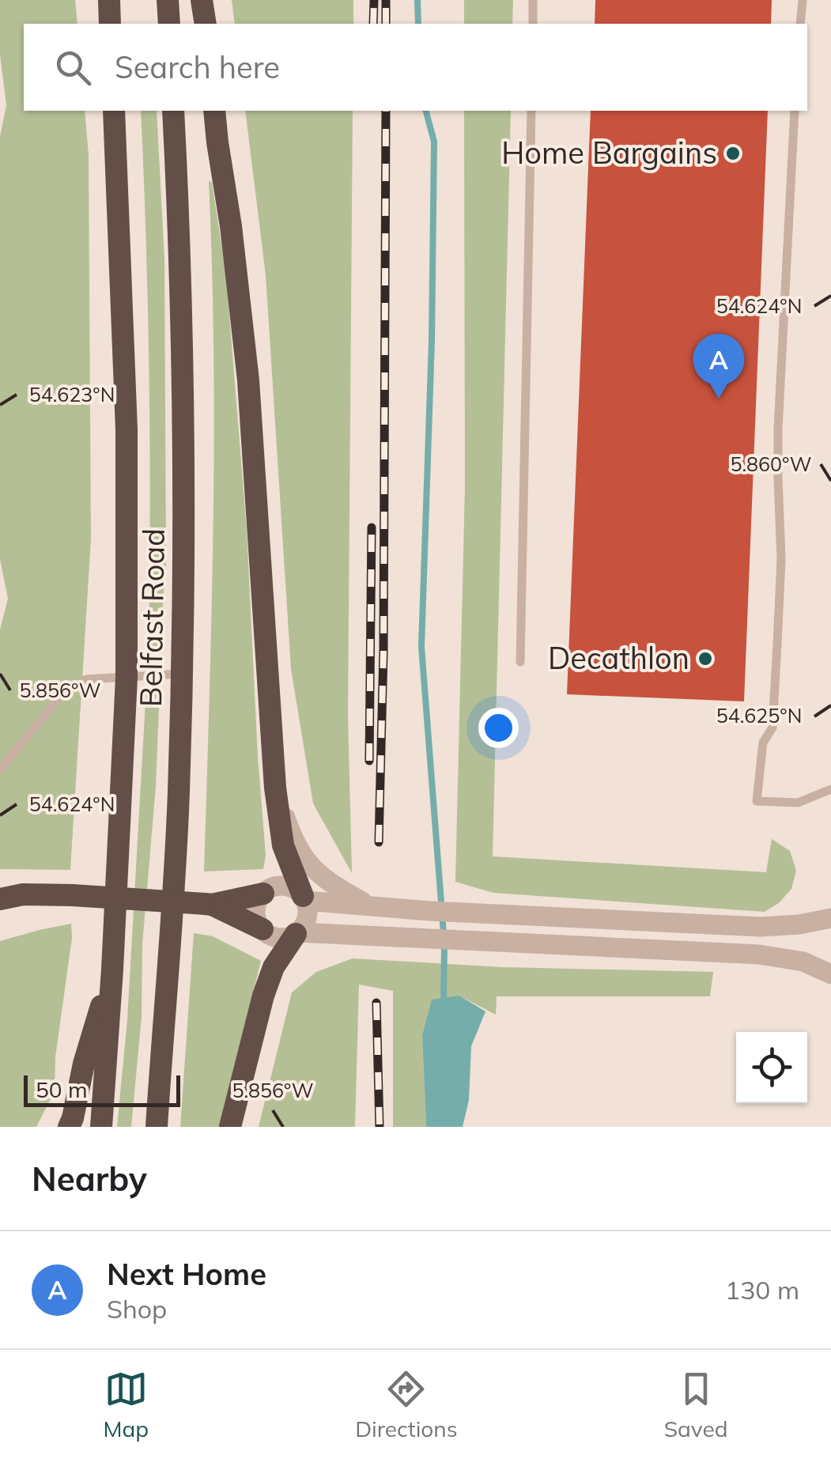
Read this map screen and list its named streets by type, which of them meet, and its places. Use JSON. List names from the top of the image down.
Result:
{
  "streets": {
    "highway": ["Belfast Road"]
  },
  "places": ["Home Bargains", "Decathlon"],
  "scale_bar": "50 m",
  "page": {
    "search": "Search here",
    "pins": "A",
    "scale": "50 m",
    "heading": "Nearby",
    "list": [
      {
        "mark": "A",
        "name": "Next Home",
        "note": "Shop",
        "value": "130 m"
      }
    ],
    "nav": ["Map", "Directions", "Saved"]
  },
  "coordinates": [
    "54.624°N",
    "54.623°N",
    "5.860°W",
    "5.856°W",
    "54.625°N"
  ]
}
